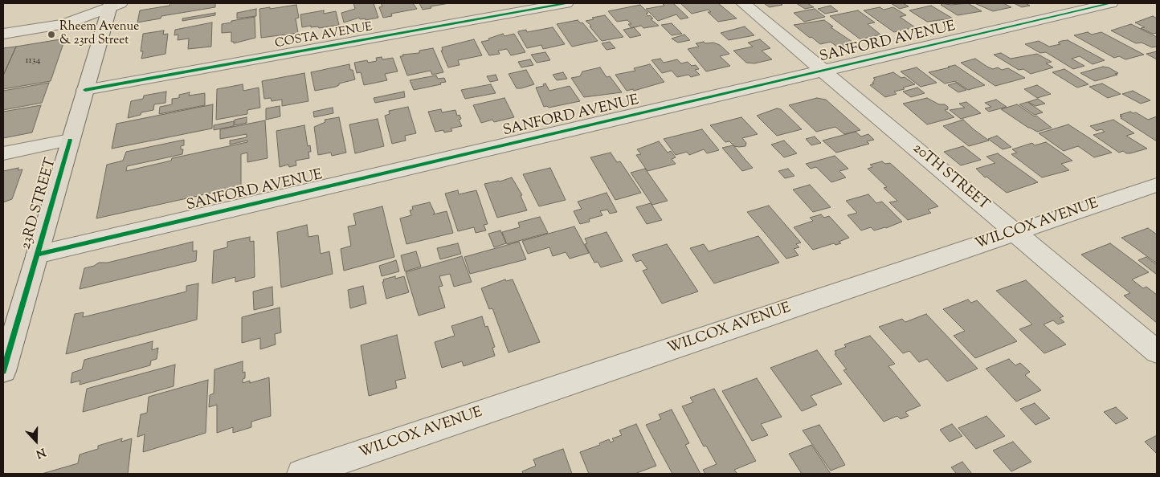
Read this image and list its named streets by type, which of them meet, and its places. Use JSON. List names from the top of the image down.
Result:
{
  "streets": {
    "main road": ["23RD STREET"],
    "street": [
      "COSTA AVENUE",
      "SANFORD AVENUE",
      "20TH STREET",
      "WILCOX AVENUE"
    ]
  },
  "crossings": [
    ["COSTA AVENUE", "23RD STREET"],
    ["SANFORD AVENUE", "20TH STREET"],
    ["SANFORD AVENUE", "23RD STREET"],
    ["20TH STREET", "WILCOX AVENUE"]
  ],
  "places": ["Rheem Avenue & 23rd Street"],
  "house_numbers": ["1134"],
  "north": "bottom"
}
